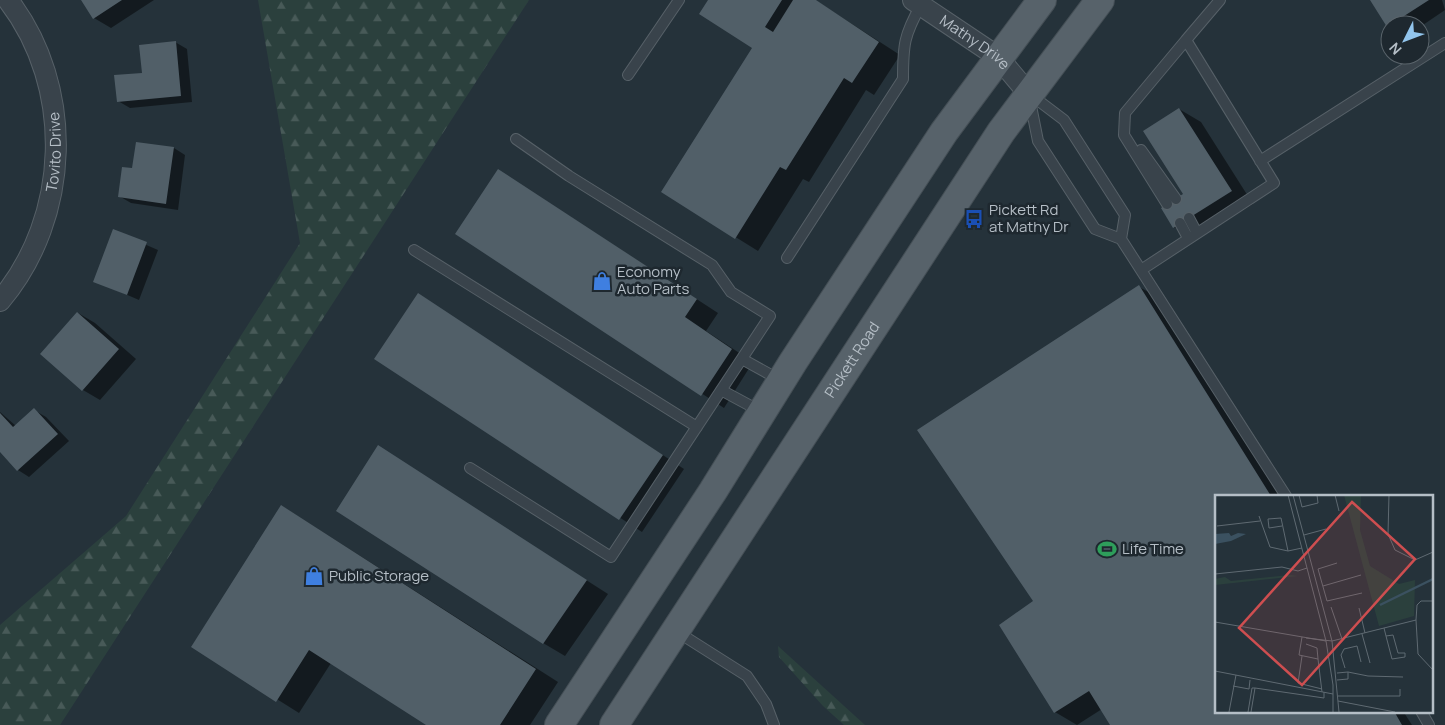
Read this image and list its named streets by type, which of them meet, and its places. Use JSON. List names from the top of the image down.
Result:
{
  "streets": {
    "main road": ["Pickett Road"],
    "street": ["Mathy Drive", "Tovito Drive"]
  },
  "crossings": [
    ["Mathy Drive", "Pickett Road"]
  ],
  "places": {
    "bus stop": ["Pickett Rd at Mathy Dr"],
    "shop": ["Economy Auto Parts", "Public Storage"],
    "sports": ["Life Time"]
  },
  "north": "bottom left"
}
